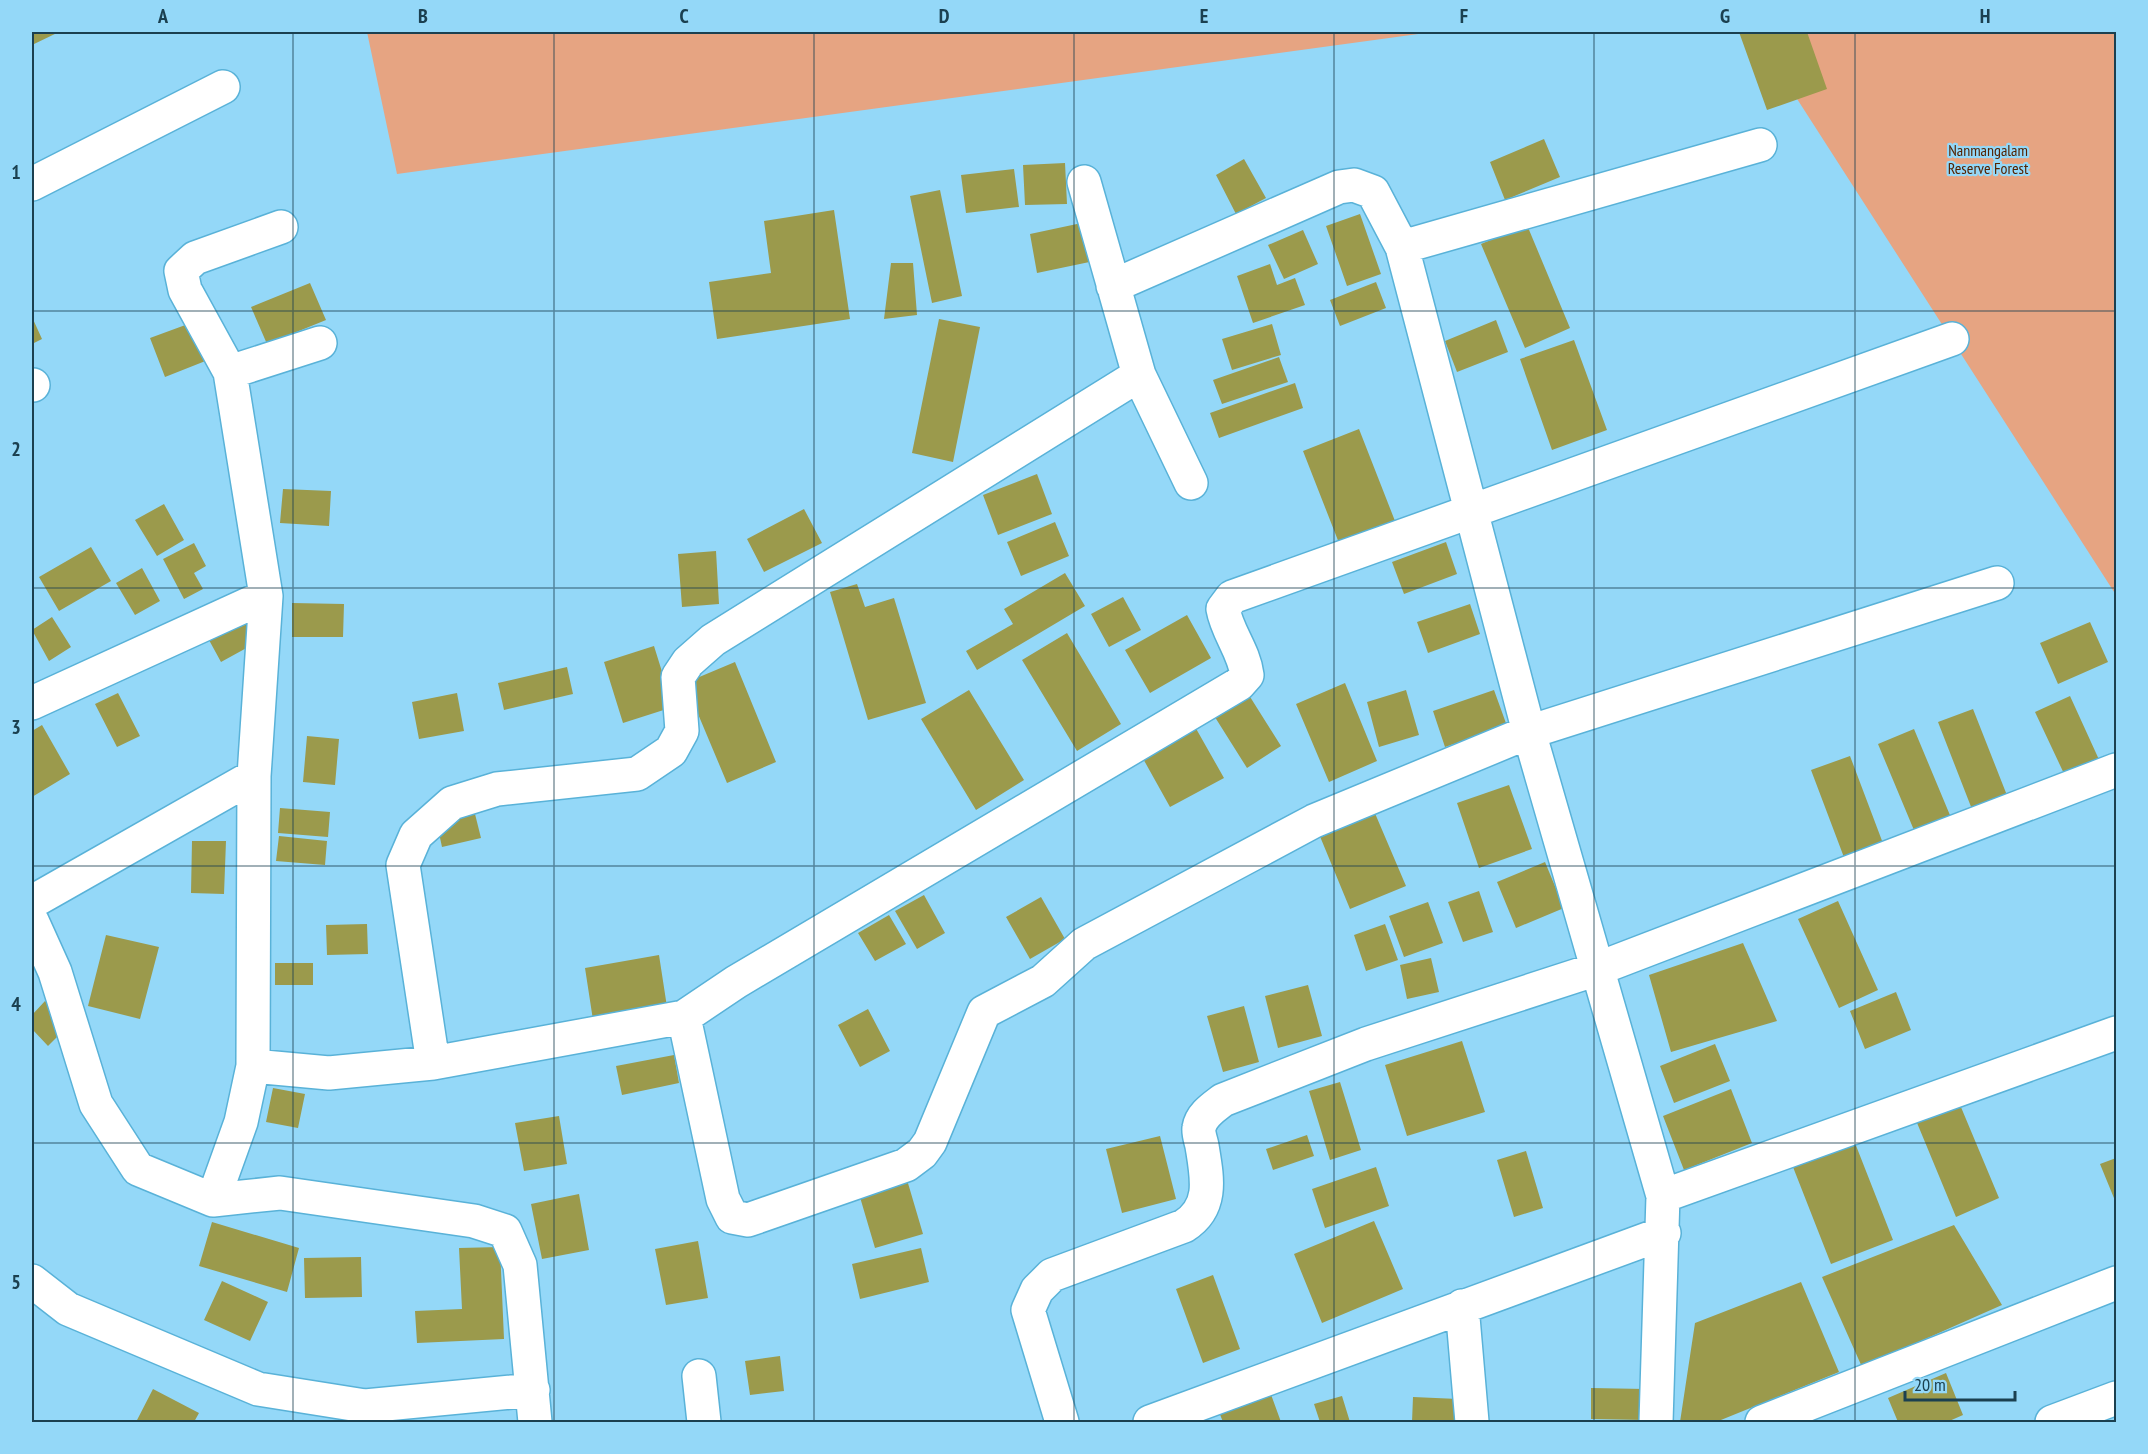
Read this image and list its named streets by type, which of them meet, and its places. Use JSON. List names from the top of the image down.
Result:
{
  "parks": ["Nanmangalam Reserve Forest"],
  "scale_bar": "20 m",
  "grid": {
    "columns": [
      "A",
      "B",
      "C",
      "D",
      "E",
      "F",
      "G",
      "H"
    ],
    "rows": [
      "1",
      "2",
      "3",
      "4",
      "5"
    ]
  }
}
